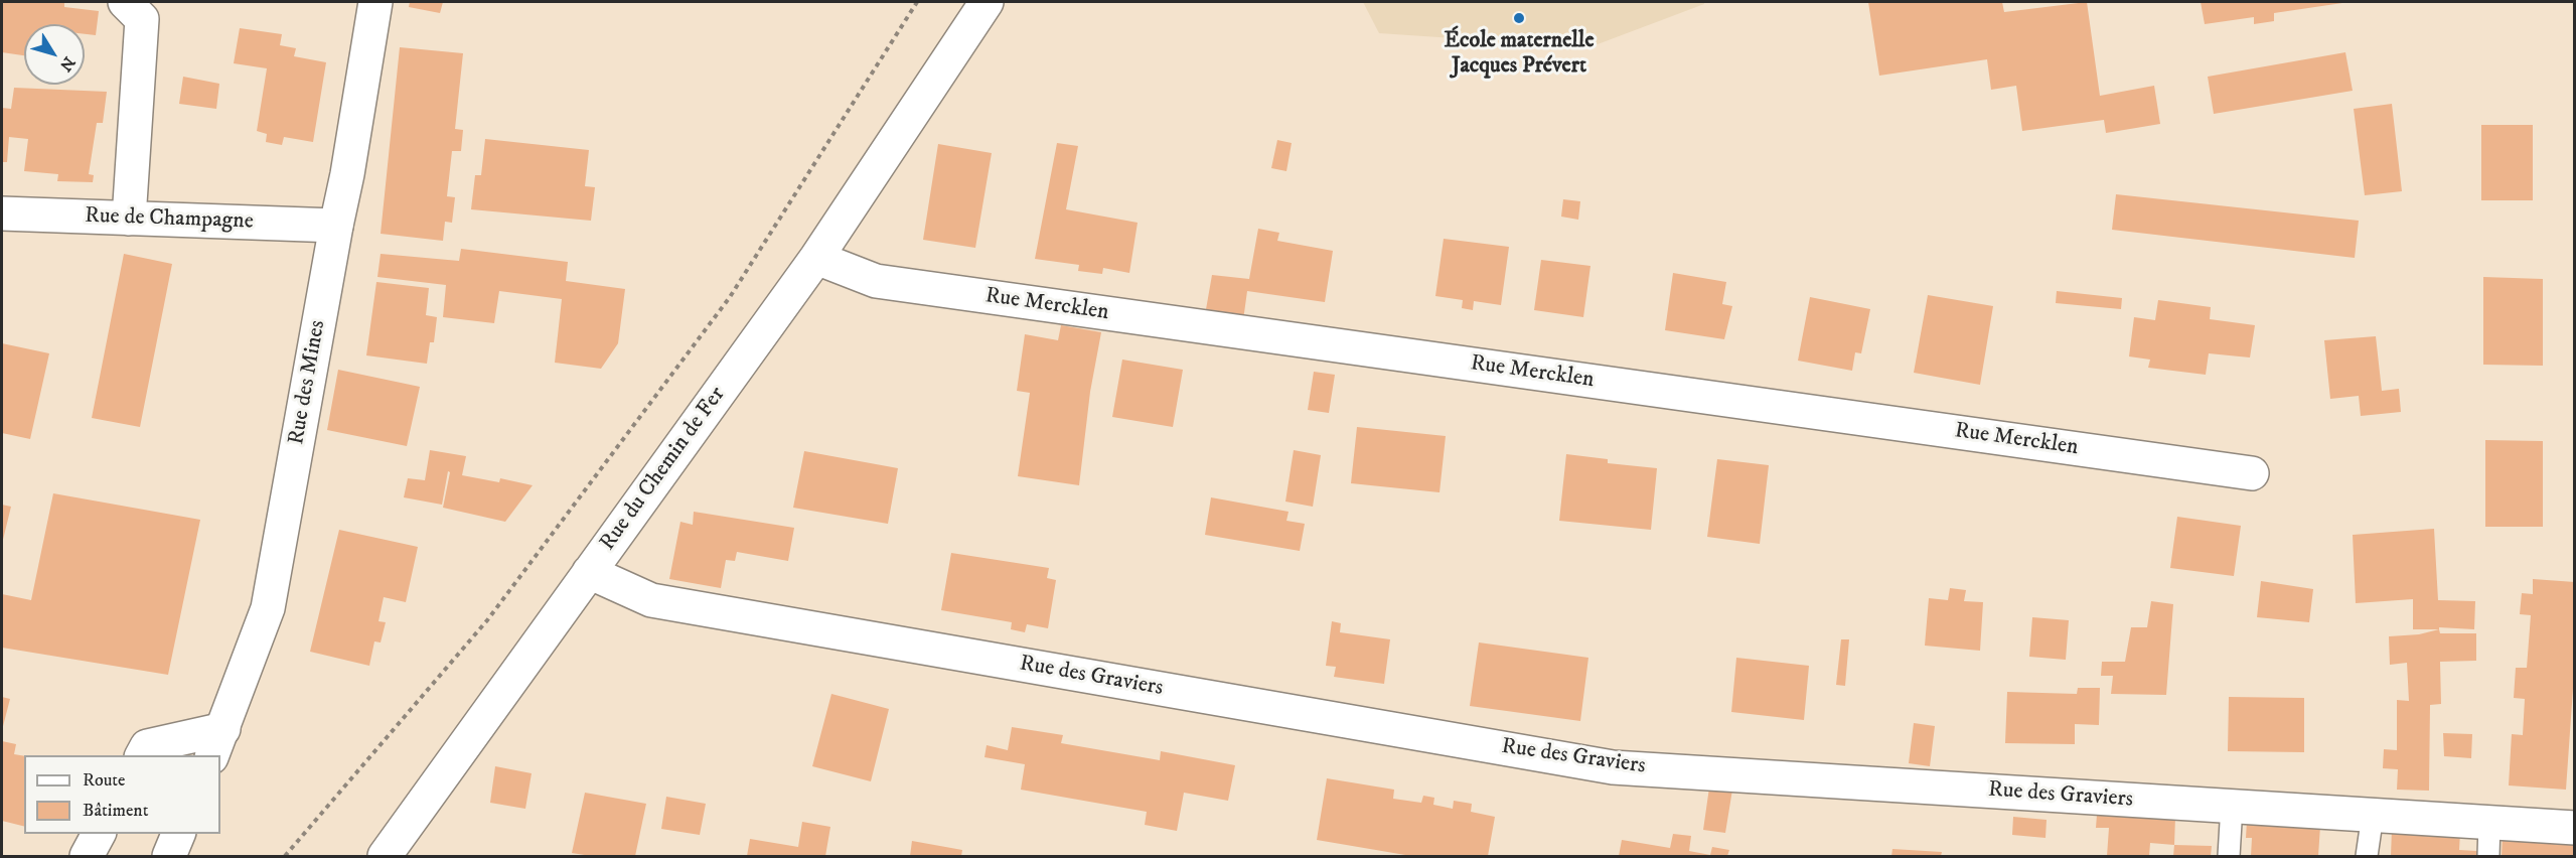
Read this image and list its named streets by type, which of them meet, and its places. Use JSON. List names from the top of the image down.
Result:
{
  "streets": {
    "street": [
      "Rue de Champagne",
      "Rue Mercklen",
      "Rue des Mines",
      "Rue du Chemin de Fer",
      "Rue des Graviers"
    ]
  },
  "crossings": [
    ["Rue de Champagne", "Rue des Mines"],
    ["Rue Mercklen", "Rue du Chemin de Fer"],
    ["Rue du Chemin de Fer", "Rue des Graviers"]
  ],
  "places": ["École maternelle Jacques Prévert"],
  "legend": ["Route", "Bâtiment"],
  "north": "bottom right"
}
